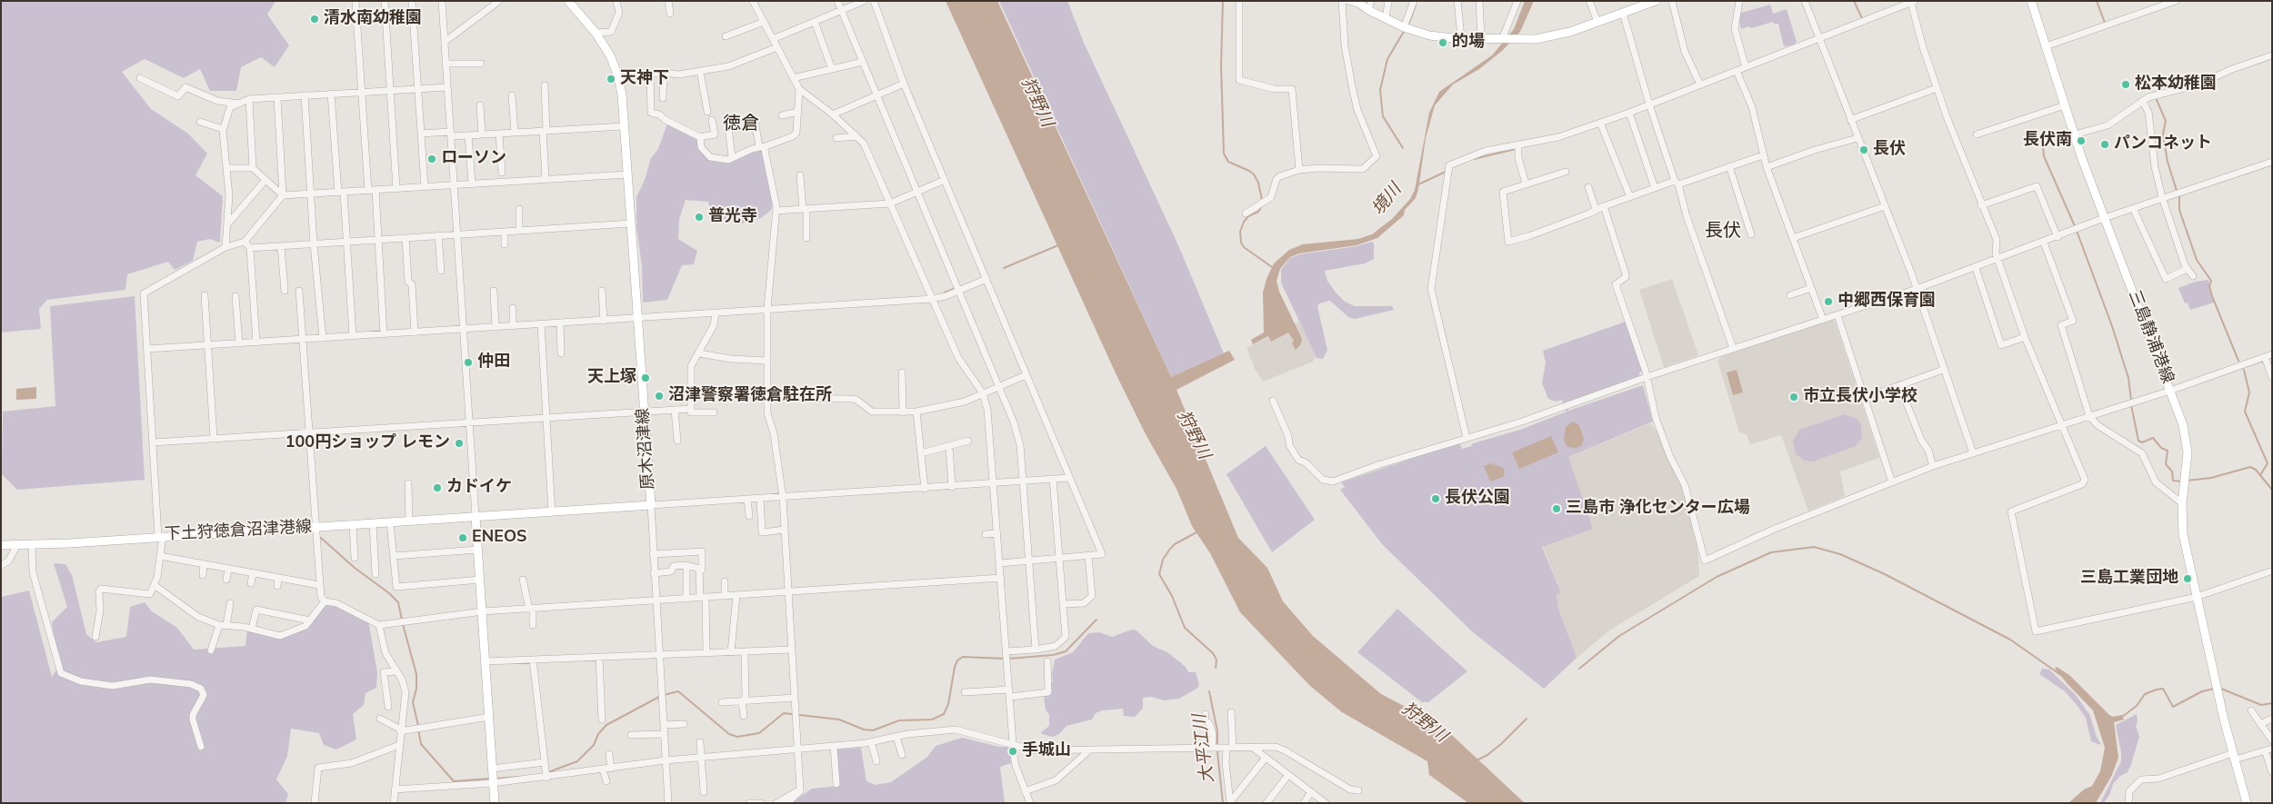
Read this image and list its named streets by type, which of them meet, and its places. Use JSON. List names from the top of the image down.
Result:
{
  "streets": {
    "main road": ["三島静浦港線", "原木沼津線", "下土狩徳倉沼津港線"]
  },
  "crossings": [
    ["原木沼津線", "下土狩徳倉沼津港線"]
  ],
  "districts": ["徳倉", "長伏"],
  "water": ["狩野川", "境川", "大平江川"],
  "places": [
    "清水南幼稚園",
    "的場",
    "天神下",
    "松本幼稚園",
    "長伏南",
    "パンコネット",
    "長伏",
    "ローソン",
    "普光寺",
    "中郷西保育園",
    "仲田",
    "天上塚",
    "沼津警察署徳倉駐在所",
    "市立長伏小学校",
    "100円ショップ レモン",
    "カドイケ",
    "長伏公園",
    "三島市 浄化センター広場",
    "ENEOS",
    "三島工業団地",
    "手城山"
  ]
}
